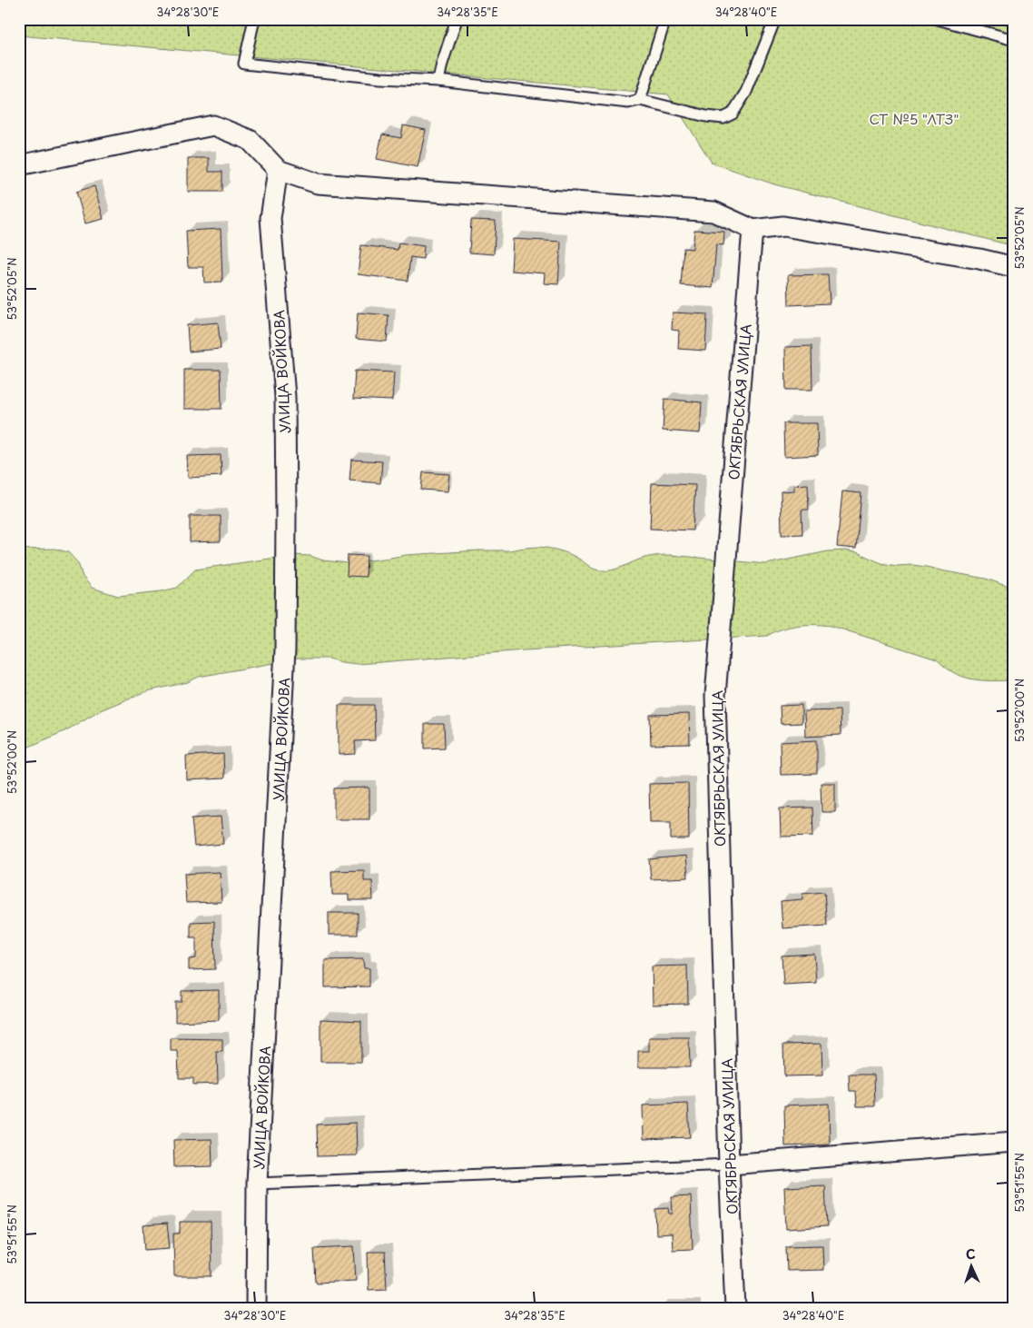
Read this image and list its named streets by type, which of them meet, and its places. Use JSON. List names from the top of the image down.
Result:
{
  "streets": {
    "street": ["УЛИЦА ВОЙКОВА", "ОКТЯБРЬСКАЯ УЛИЦА"]
  },
  "parks": ["СТ №5 \"ЛТЗ\""],
  "north": "top",
  "coordinates": [
    "34°28'30\"E",
    "34°28'35\"E",
    "34°28'40\"E",
    "53°52'05\"N",
    "53°52'00\"N",
    "53°51'55\"N"
  ]
}
